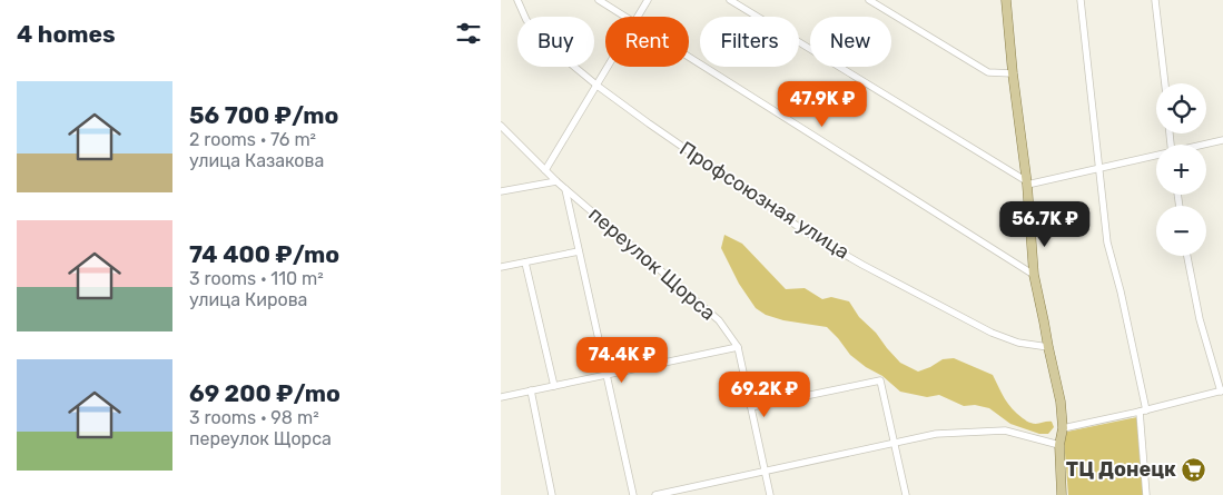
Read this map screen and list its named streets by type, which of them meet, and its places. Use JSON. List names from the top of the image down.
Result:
{
  "streets": {
    "street": ["Профсоюзная улица", "переулок Щорса"]
  },
  "places": {
    "supermarket": ["ТЦ Донецк"]
  },
  "page": {
    "heading": "4 homes",
    "chip": [
      "Buy",
      "Rent",
      "Filters",
      "New"
    ],
    "list": [
      {
        "name": "56 700 ₽/mo",
        "note": "2 rooms · 76 m² · улица Казакова"
      },
      {
        "name": "74 400 ₽/mo",
        "note": "3 rooms · 110 m² · улица Кирова"
      },
      {
        "name": "69 200 ₽/mo",
        "note": "3 rooms · 98 m² · переулок Щорса"
      }
    ],
    "price": [
      "47.9K ₽",
      "56.7K ₽",
      "74.4K ₽",
      "69.2K ₽"
    ],
    "map_buttons": ["+", "−"]
  }
}
